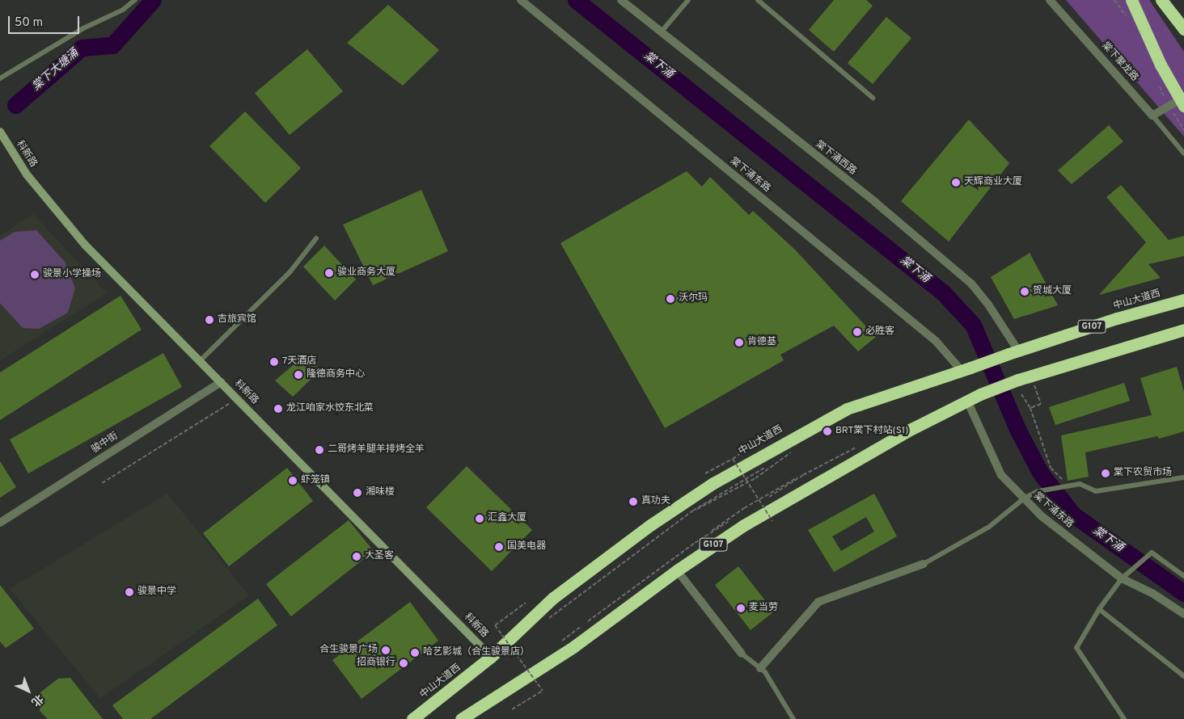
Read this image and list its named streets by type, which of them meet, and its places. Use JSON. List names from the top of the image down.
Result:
{
  "streets": {
    "highway": ["中山大道西", "G107"],
    "street": [
      "棠下聚龙路",
      "科新路",
      "棠下涌西路",
      "棠下涌东路",
      "骏中街"
    ]
  },
  "crossings": [
    ["科新路", "中山大道西"],
    ["科新路", "骏中街"],
    ["棠下涌西路", "中山大道西"],
    ["棠下涌东路", "中山大道西"],
    ["棠下涌东路", "G107"]
  ],
  "water": ["棠下涌", "棠下大塘涌"],
  "places": [
    "天辉商业大厦",
    "骏业商务大厦",
    "骏景小学操场",
    "贺城大厦",
    "沃尔玛",
    "吉旅宾馆",
    "必胜客",
    "肯德基",
    "7天酒店",
    "隆德商务中心",
    "龙江咱家水饺东北菜",
    "BRT棠下村站(S1)",
    "二哥烤羊腿羊排烤全羊",
    "棠下农贸市场",
    "虾笼镇",
    "湘味楼",
    "真功夫",
    "汇鑫大厦",
    "国美电器",
    "大圣客",
    "骏景中学",
    "麦当劳",
    "合生骏景广场",
    "哈艺影城（合生骏景店）",
    "招商银行"
  ],
  "scale_bar": "50 m",
  "north": "bottom right"
}
